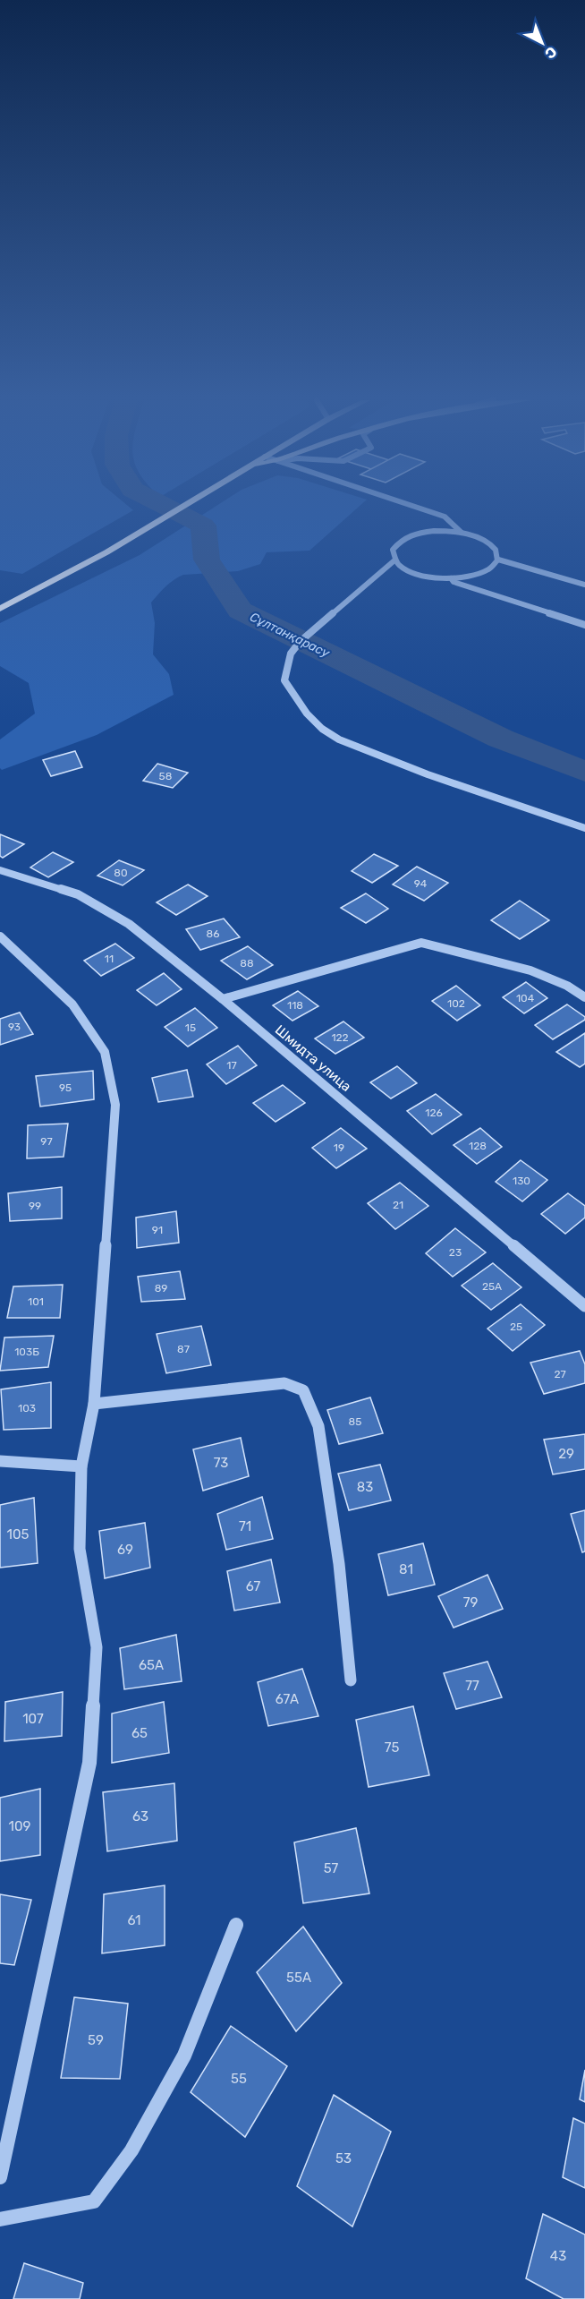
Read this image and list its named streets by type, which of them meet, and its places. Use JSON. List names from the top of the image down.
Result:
{
  "streets": {
    "street": ["Шмидта улица"]
  },
  "water": ["Сұлтанқарасу"],
  "house_numbers": [
    "58",
    "80",
    "94",
    "86",
    "11",
    "88",
    "104",
    "102",
    "118",
    "93",
    "15",
    "122",
    "17",
    "95",
    "126",
    "97",
    "128",
    "19",
    "130",
    "21",
    "99",
    "91",
    "23",
    "25А",
    "89",
    "101",
    "25",
    "87",
    "103Б",
    "27",
    "103",
    "85",
    "29",
    "73",
    "83",
    "71",
    "105",
    "69",
    "81",
    "67",
    "79",
    "65А",
    "77",
    "67А",
    "107",
    "65",
    "75",
    "63",
    "109",
    "57",
    "61",
    "55А",
    "59",
    "55",
    "53",
    "43"
  ],
  "north": "bottom right"
}
